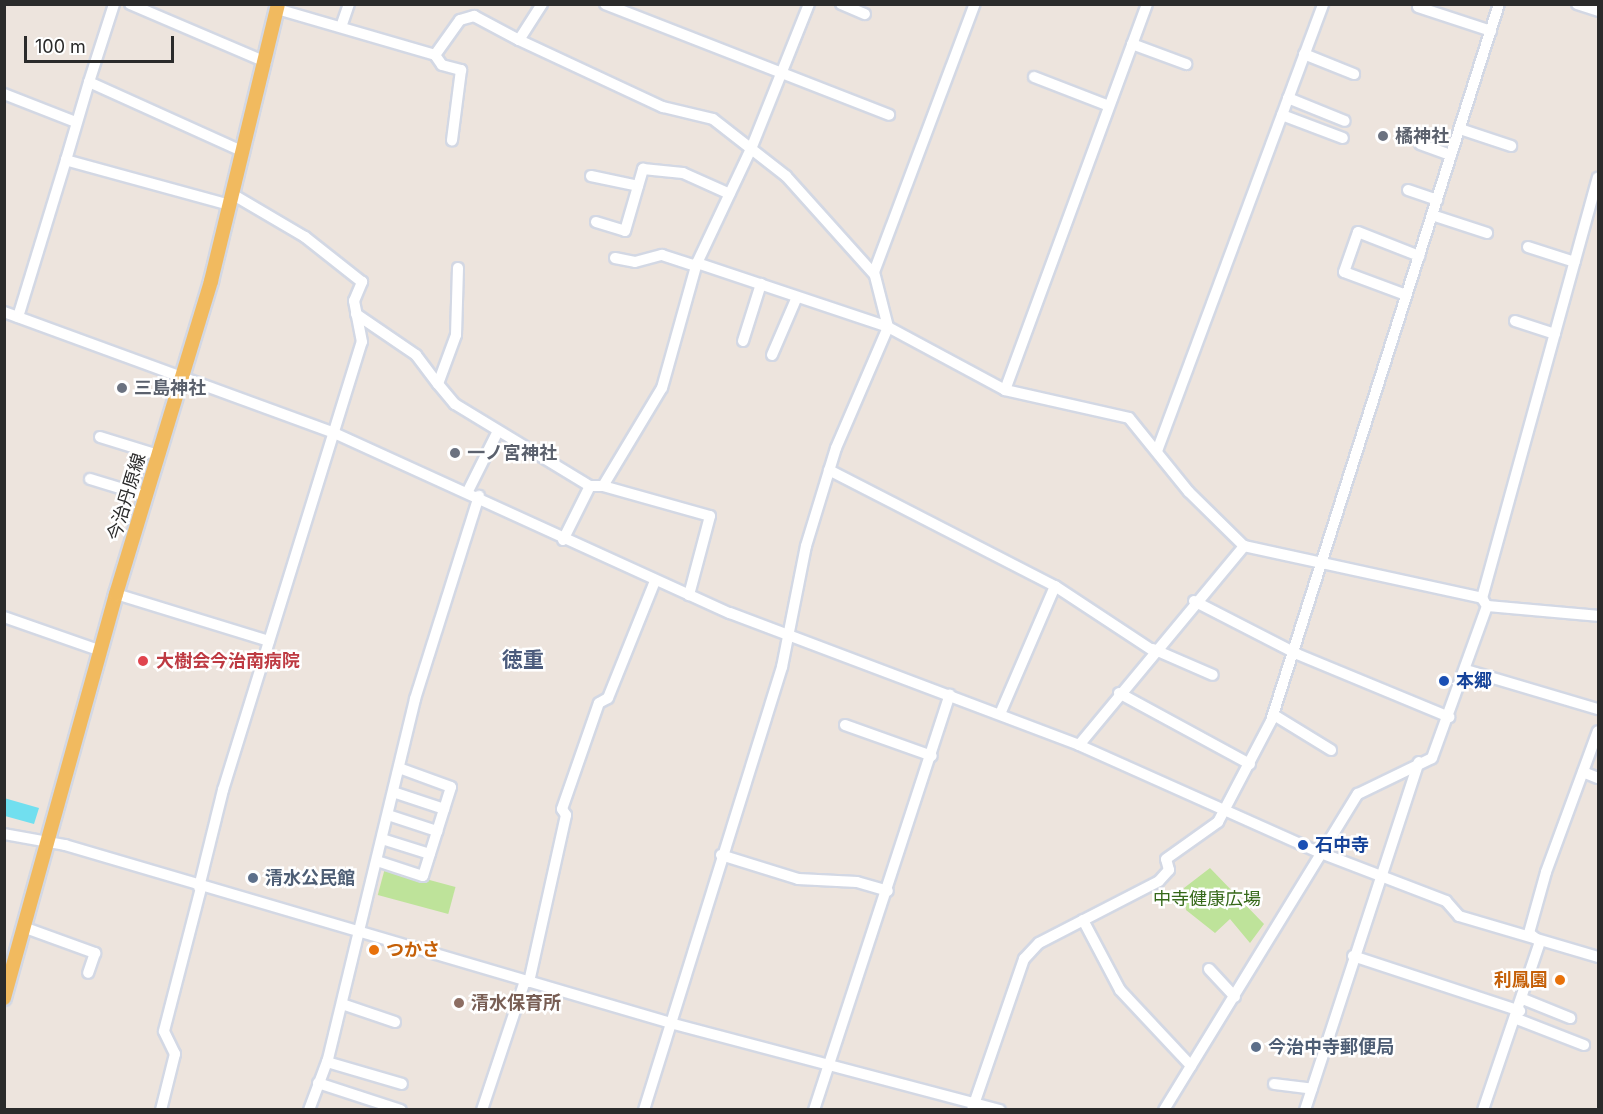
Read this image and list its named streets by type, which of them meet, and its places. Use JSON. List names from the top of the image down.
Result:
{
  "streets": {
    "main road": ["今治丹原線"]
  },
  "districts": ["徳重"],
  "parks": ["中寺健康広場"],
  "places": [
    "橘神社",
    "三島神社",
    "一ノ宮神社",
    "大樹会今治南病院",
    "本郷",
    "石中寺",
    "清水公民館",
    "つかさ",
    "利鳳園",
    "清水保育所",
    "今治中寺郵便局"
  ],
  "scale_bar": "100 m"
}
